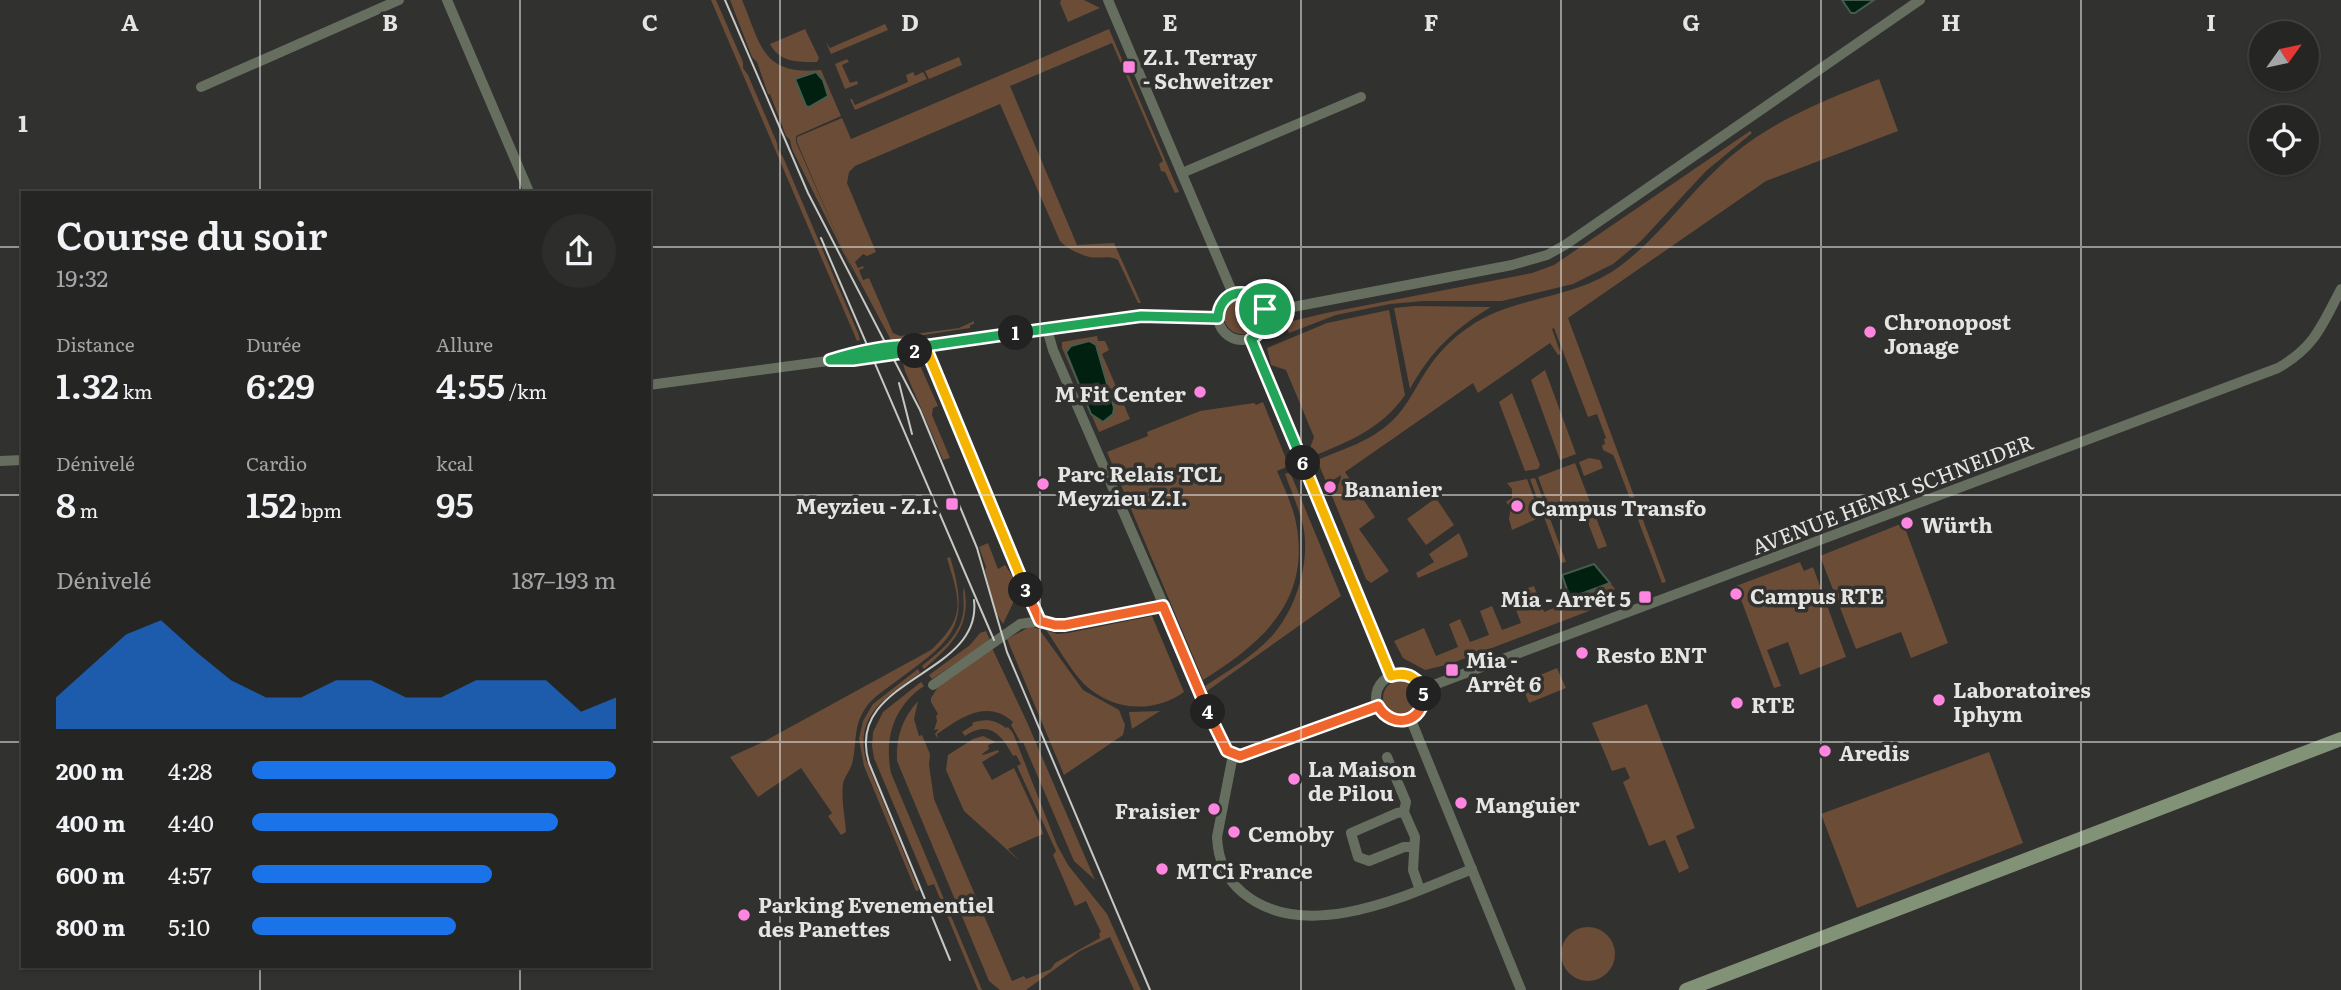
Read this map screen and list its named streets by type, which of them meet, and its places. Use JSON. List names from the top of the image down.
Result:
{
  "streets": {
    "street": ["AVENUE HENRI SCHNEIDER"]
  },
  "places": {
    "transit": [
      "Z.I. Terray - Schweitzer",
      "Meyzieu - Z.I.",
      "Mia - Arrêt 5",
      "Mia - Arrêt 6"
    ],
    "other": [
      "Chronopost Jonage",
      "M Fit Center",
      "Parc Relais TCL Meyzieu Z.I.",
      "Bananier",
      "Campus Transfo",
      "Würth",
      "Campus RTE",
      "Resto ENT",
      "Laboratoires Iphym",
      "RTE",
      "Aredis",
      "La Maison de Pilou",
      "Manguier",
      "Fraisier",
      "Cemoby",
      "MTCi France",
      "Parking Evenementiel des Panettes"
    ]
  },
  "north": "top right",
  "page": {
    "heading": ["Course du soir", "19:32"],
    "stats": [
      ["Distance", "1.32 km"],
      ["Durée", "6:29"],
      ["Allure", "4:55 /km"],
      ["Dénivelé", "8 m"],
      ["Cardio", "152 bpm"],
      ["kcal", "95"]
    ],
    "pins": [
      "1",
      "2",
      "6",
      "3",
      "5",
      "4"
    ],
    "chart": ["Dénivelé", "187–193 m"],
    "list": [
      {
        "name": "200 m",
        "note": "4:28"
      },
      {
        "name": "400 m",
        "note": "4:40"
      },
      {
        "name": "600 m",
        "note": "4:57"
      },
      {
        "name": "800 m",
        "note": "5:10"
      }
    ]
  },
  "grid": {
    "columns": [
      "A",
      "B",
      "C",
      "D",
      "E",
      "F",
      "G",
      "H",
      "I"
    ],
    "rows": ["1"]
  }
}
